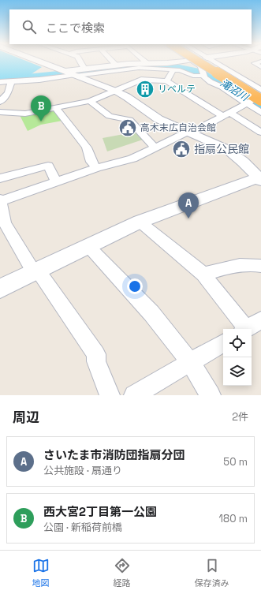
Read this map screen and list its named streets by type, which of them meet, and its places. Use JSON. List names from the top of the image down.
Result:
{
  "water": ["滝沼川"],
  "places": {
    "building": ["リベルテ"],
    "public building": ["高木末広自治会館", "指扇公民館"]
  },
  "page": {
    "search": "ここで検索",
    "pins": ["B", "A"],
    "heading": ["周辺", "2件"],
    "list": [
      {
        "mark": "A",
        "name": "さいたま市消防団指扇分団",
        "note": "公共施設 · 扇通り",
        "value": "50 m"
      },
      {
        "mark": "B",
        "name": "西大宮2丁目第一公園",
        "note": "公園 · 新稲荷前橋",
        "value": "180 m"
      }
    ],
    "nav": ["地図", "経路", "保存済み"]
  }
}
